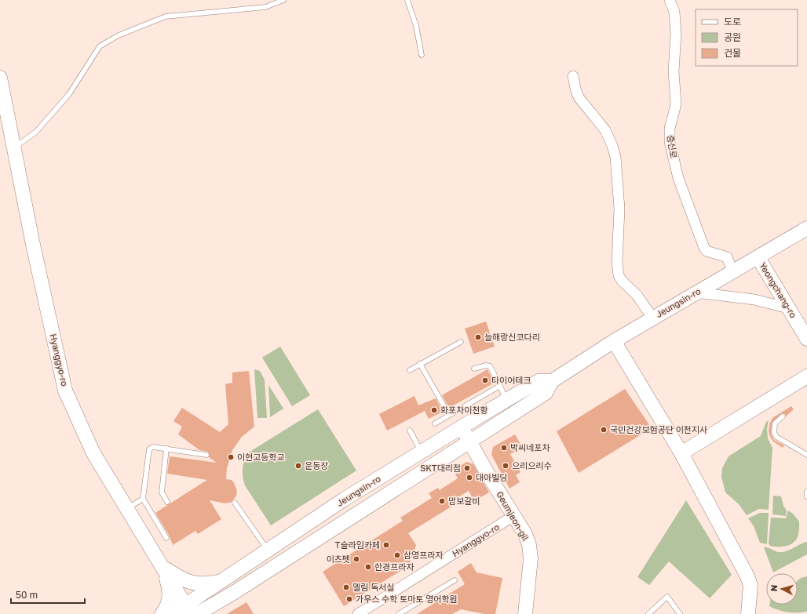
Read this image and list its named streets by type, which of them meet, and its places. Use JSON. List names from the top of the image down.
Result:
{
  "streets": {
    "street": [
      "증신로",
      "Yeongchang-ro",
      "Jeungsin-ro",
      "Hyanggyo-ro",
      "Geumjeon-gil"
    ]
  },
  "crossings": [
    ["증신로", "Jeungsin-ro"],
    ["Yeongchang-ro", "Jeungsin-ro"],
    ["Jeungsin-ro", "Hyanggyo-ro"],
    ["Jeungsin-ro", "Geumjeon-gil"],
    ["Hyanggyo-ro", "Geumjeon-gil"]
  ],
  "places": [
    "늘해랑신코다리",
    "타이어테크",
    "화포차이천항",
    "국민건강보험공단 이천지사",
    "박씨네포차",
    "이현고등학교",
    "운동장",
    "으리으리수",
    "SKT대리점",
    "대아빌딩",
    "맘보갈비",
    "T슬라임카페",
    "삼영프라자",
    "이츠펫",
    "한경프라자",
    "엘림 독서실",
    "가우스 수학 토마토 영어학원"
  ],
  "legend": ["도로", "공원", "건물"],
  "scale_bar": "50 m",
  "north": "left"
}
